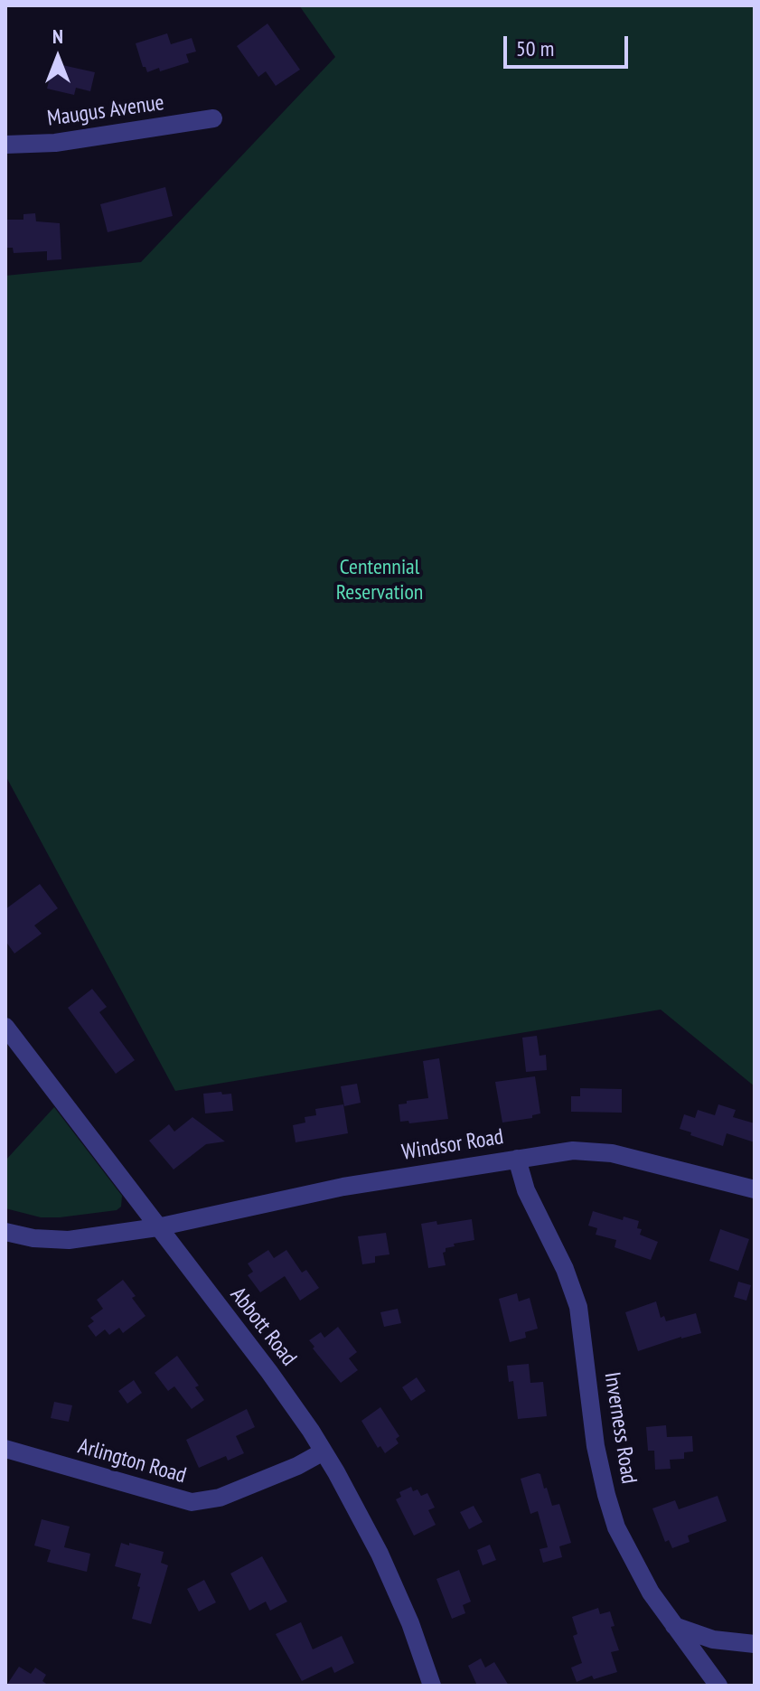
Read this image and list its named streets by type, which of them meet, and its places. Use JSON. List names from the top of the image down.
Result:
{
  "streets": {
    "street": [
      "Maugus Avenue",
      "Windsor Road",
      "Abbott Road",
      "Inverness Road",
      "Arlington Road"
    ]
  },
  "crossings": [
    ["Windsor Road", "Abbott Road"],
    ["Windsor Road", "Inverness Road"],
    ["Abbott Road", "Arlington Road"]
  ],
  "parks": ["Centennial Reservation"],
  "scale_bar": "50 m",
  "north": "top"
}
